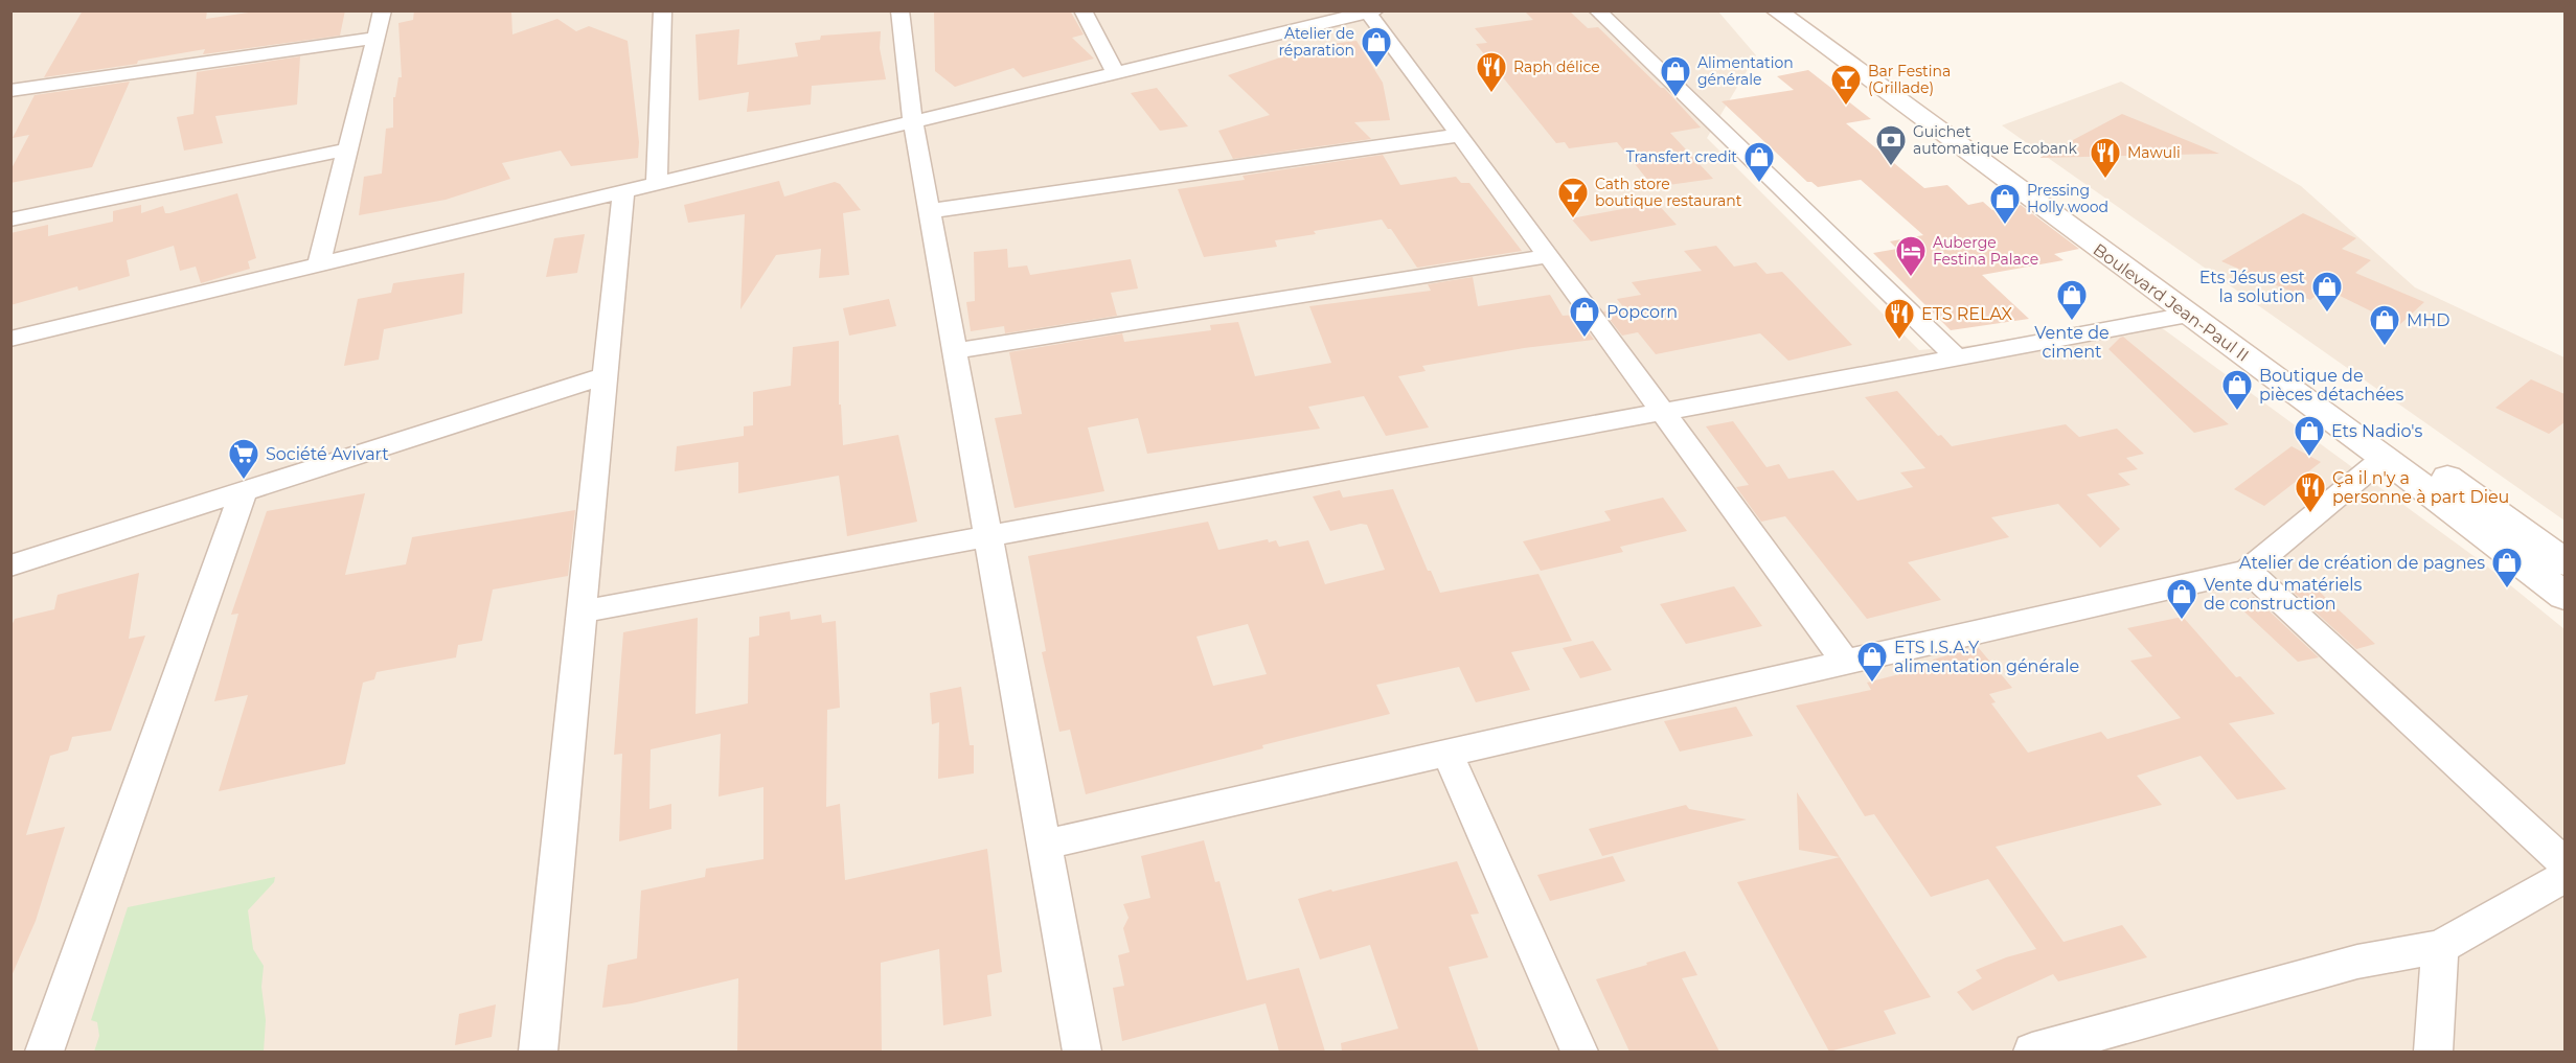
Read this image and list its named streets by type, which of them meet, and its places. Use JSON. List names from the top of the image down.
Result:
{
  "streets": {
    "main road": ["Boulevard Jean-Paul II"]
  },
  "places": {
    "shop": [
      "Atelier de réparation",
      "Alimentation générale",
      "Transfert credit",
      "Pressing Holly wood",
      "Ets Jésus est la solution",
      "Vente de ciment",
      "Popcorn",
      "MHD",
      "Boutique de pièces détachées",
      "Ets Nadio's",
      "Atelier de création de pagnes",
      "Vente du matériels de construction",
      "ETS I.S.A.Y alimentation générale"
    ],
    "restaurant": [
      "Raph délice",
      "Mawuli",
      "ETS RELAX",
      "Ça il n'y a personne à part Dieu"
    ],
    "bar": ["Bar Festina (Grillade)", "Cath store boutique restaurant"],
    "bank": ["Guichet automatique Ecobank"],
    "hotel": ["Auberge Festina Palace"],
    "supermarket": ["Société Avivart"]
  }
}
